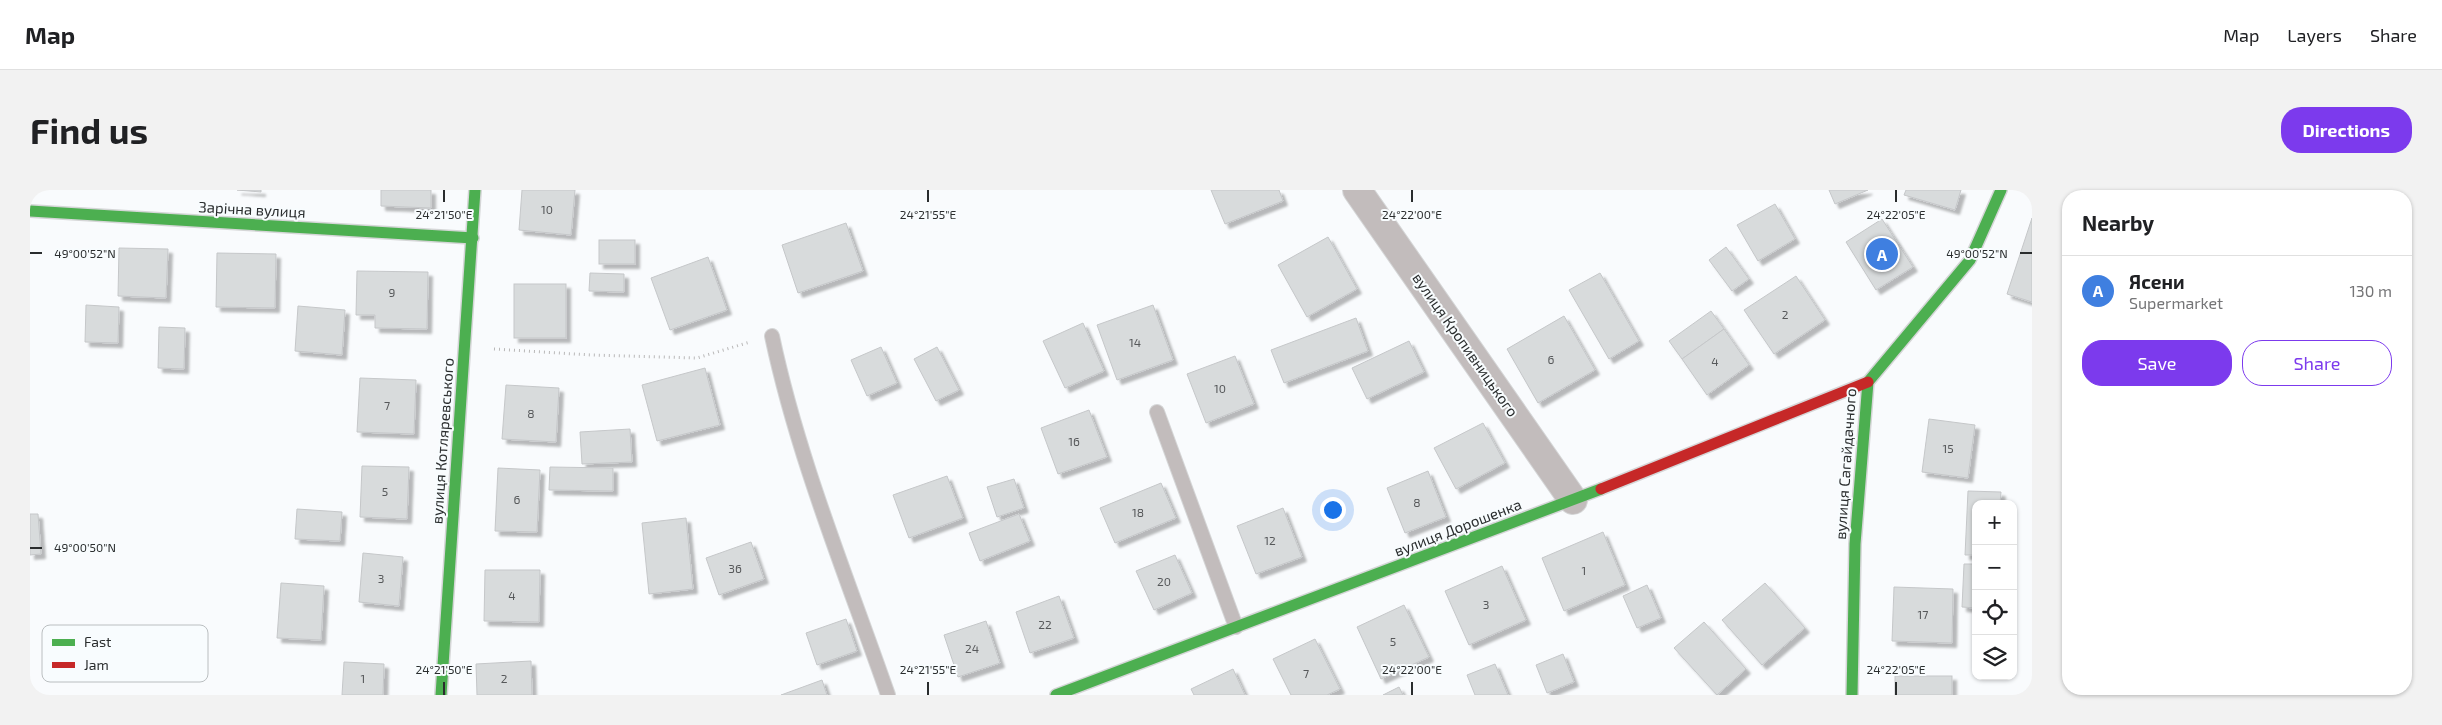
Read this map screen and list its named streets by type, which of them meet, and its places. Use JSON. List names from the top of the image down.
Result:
{
  "streets": {
    "street": [
      "Зарічна вулиця",
      "вулиця Кропивницького",
      "вулиця Котляревського",
      "вулиця Сагайдачного",
      "вулиця Дорошенка"
    ]
  },
  "crossings": [
    ["Зарічна вулиця", "вулиця Котляревського"],
    ["вулиця Кропивницького", "вулиця Дорошенка"],
    ["вулиця Сагайдачного", "вулиця Дорошенка"]
  ],
  "house_numbers": [
    "10",
    "9",
    "2",
    "14",
    "6",
    "4",
    "10",
    "7",
    "8",
    "16",
    "15",
    "5",
    "6",
    "8",
    "18",
    "12",
    "36",
    "1",
    "3",
    "20",
    "4",
    "3",
    "17",
    "22",
    "5",
    "24",
    "7",
    "1",
    "2"
  ],
  "legend": ["Fast", "Jam"],
  "page": {
    "header": "Map",
    "nav": ["Map", "Layers", "Share"],
    "buttons": [
      "Directions",
      ["Save", "Share"]
    ],
    "title": "Find us",
    "heading": "Nearby",
    "pins": "A",
    "list": [
      {
        "mark": "A",
        "name": "Ясени",
        "note": "Supermarket",
        "value": "130 m"
      }
    ],
    "map_buttons": ["+", "−"]
  },
  "coordinates": [
    "24°21'50\"E",
    "24°21'55\"E",
    "24°22'00\"E",
    "24°22'05\"E",
    "49°00'52\"N",
    "49°00'50\"N"
  ]
}
